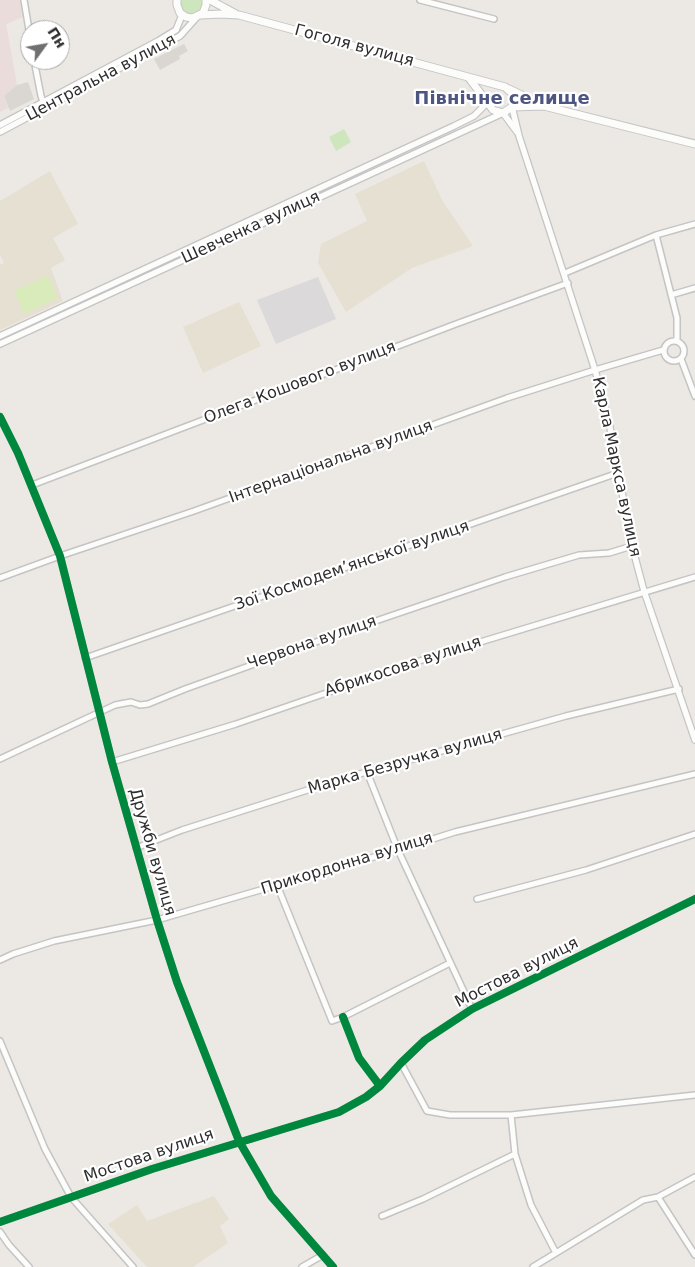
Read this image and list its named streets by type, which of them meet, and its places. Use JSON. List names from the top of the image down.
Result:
{
  "streets": {
    "main road": ["Гоголя вулиця"],
    "street": [
      "Центральна вулиця",
      "Шевченка вулиця",
      "Олега Кошового вулиця",
      "Інтернаціональна вулиця",
      "Карла Маркса вулиця",
      "Зої Космодем’янської вулиця",
      "Червона вулиця",
      "Абрикосова вулиця",
      "Марка Безручка вулиця",
      "Дружби вулиця",
      "Прикордонна вулиця",
      "Мостова вулиця"
    ]
  },
  "crossings": [
    ["Гоголя вулиця", "Центральна вулиця"],
    ["Гоголя вулиця", "Шевченка вулиця"],
    ["Гоголя вулиця", "Карла Маркса вулиця"],
    ["Шевченка вулиця", "Карла Маркса вулиця"],
    ["Олега Кошового вулиця", "Карла Маркса вулиця"],
    ["Олега Кошового вулиця", "Дружби вулиця"],
    ["Інтернаціональна вулиця", "Карла Маркса вулиця"],
    ["Інтернаціональна вулиця", "Дружби вулиця"],
    ["Карла Маркса вулиця", "Зої Космодем’янської вулиця"],
    ["Карла Маркса вулиця", "Червона вулиця"],
    ["Карла Маркса вулиця", "Абрикосова вулиця"],
    ["Карла Маркса вулиця", "Марка Безручка вулиця"],
    ["Зої Космодем’янської вулиця", "Дружби вулиця"],
    ["Червона вулиця", "Дружби вулиця"],
    ["Абрикосова вулиця", "Дружби вулиця"],
    ["Марка Безручка вулиця", "Дружби вулиця"],
    ["Дружби вулиця", "Прикордонна вулиця"],
    ["Дружби вулиця", "Мостова вулиця"]
  ],
  "districts": ["Північне селище"],
  "north": "top right"
}
